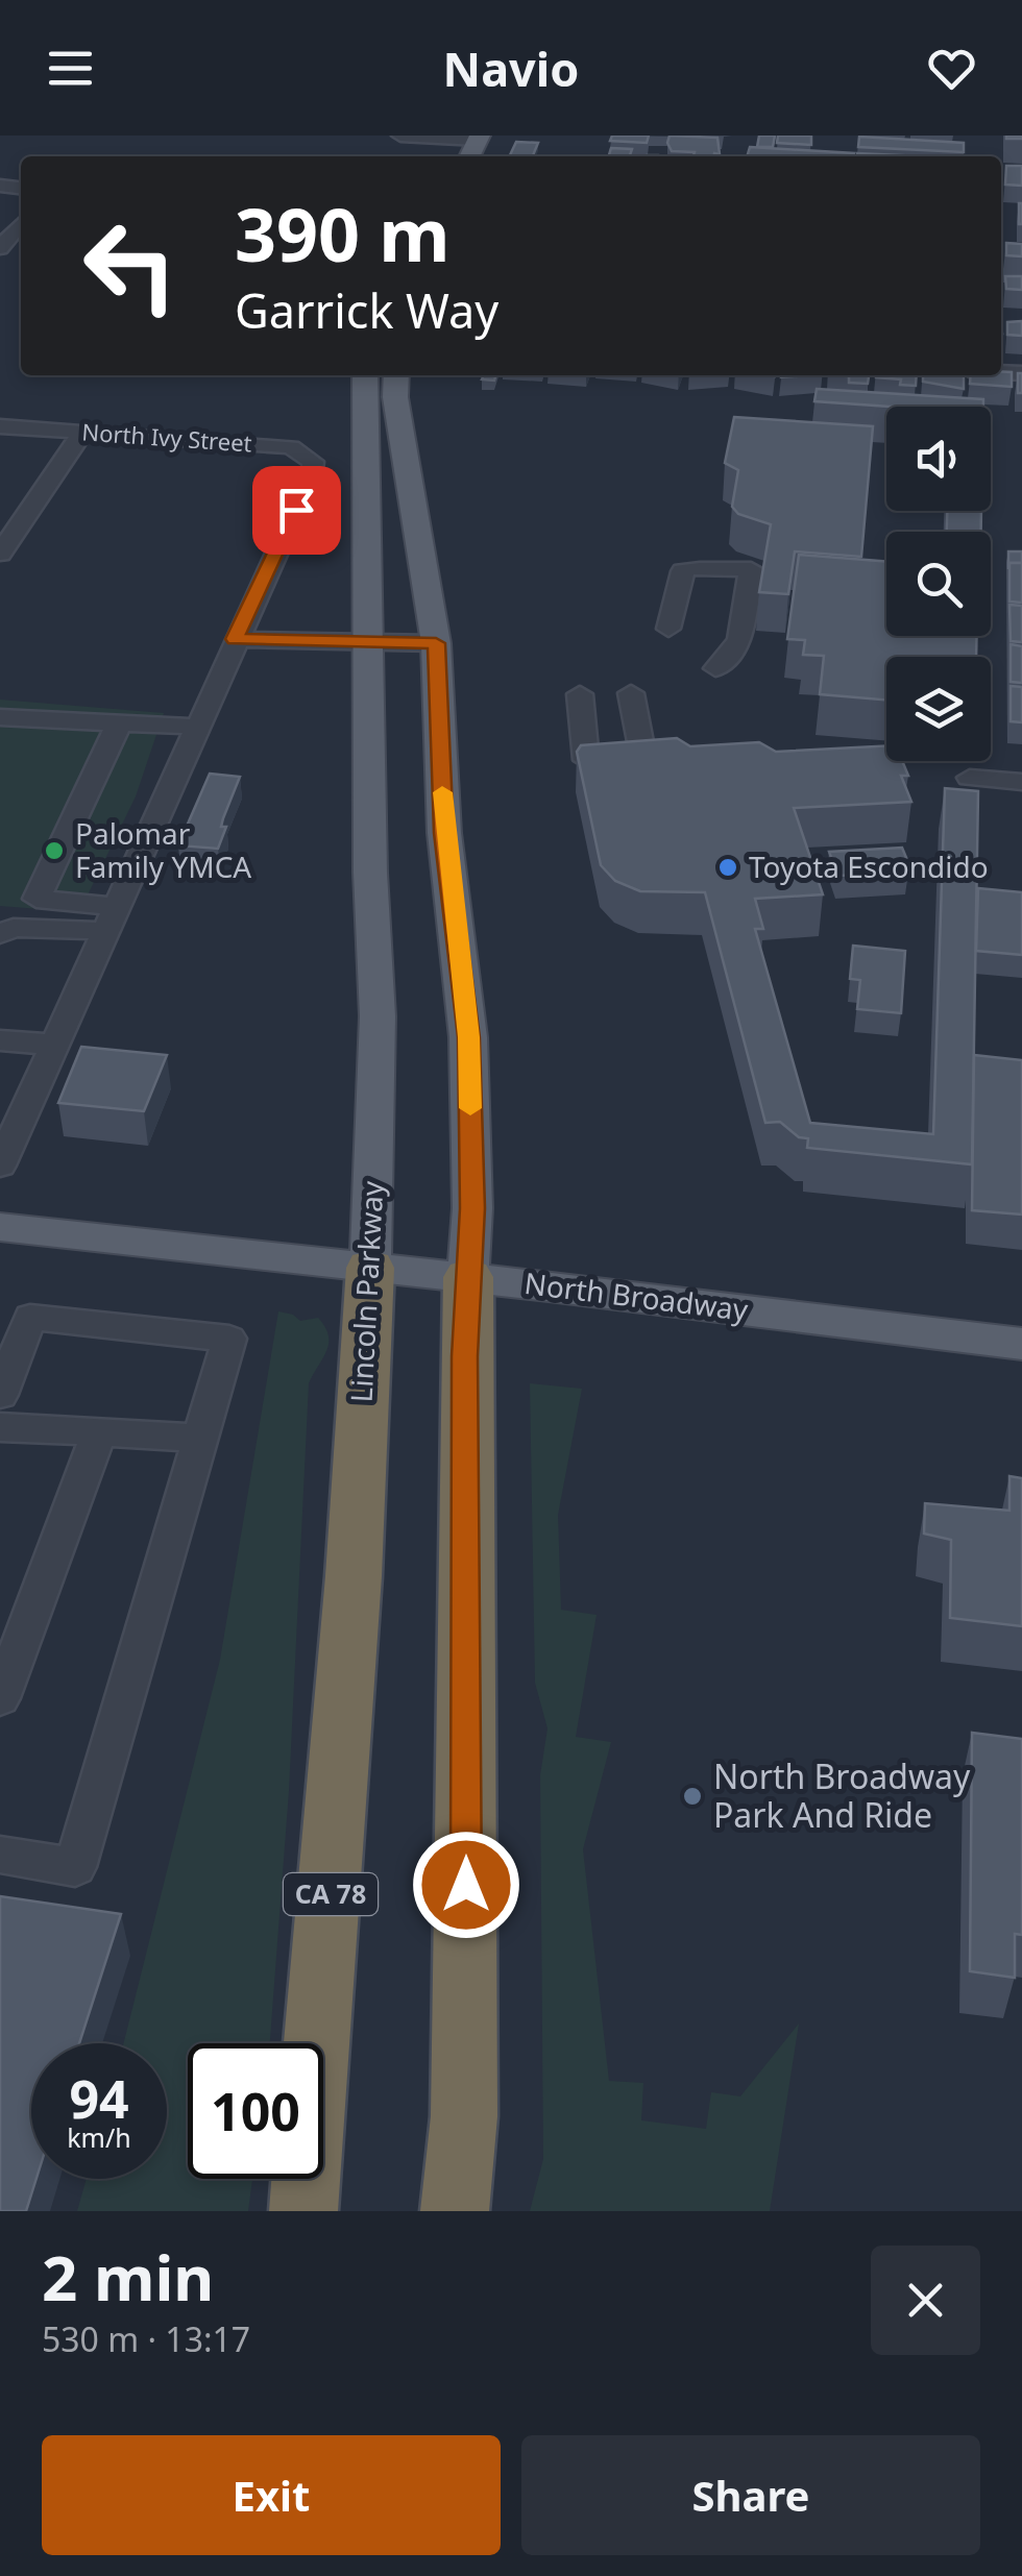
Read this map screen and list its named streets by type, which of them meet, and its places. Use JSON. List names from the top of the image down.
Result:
{
  "streets": {
    "highway": ["Lincoln Parkway", "CA 78"],
    "main road": ["North Broadway"],
    "street": ["North Ivy Street"]
  },
  "crossings": [
    ["Lincoln Parkway", "North Broadway"]
  ],
  "places": ["Palomar Family YMCA", "Toyota Escondido", "North Broadway Park And Ride"],
  "page": {
    "header": "Navio",
    "turn": ["390 m", "Garrick Way"],
    "speed": "94 km/h",
    "limit": "100",
    "heading": ["2 min", "530 m · 13:17"],
    "buttons": ["Exit", "Share"]
  }
}
